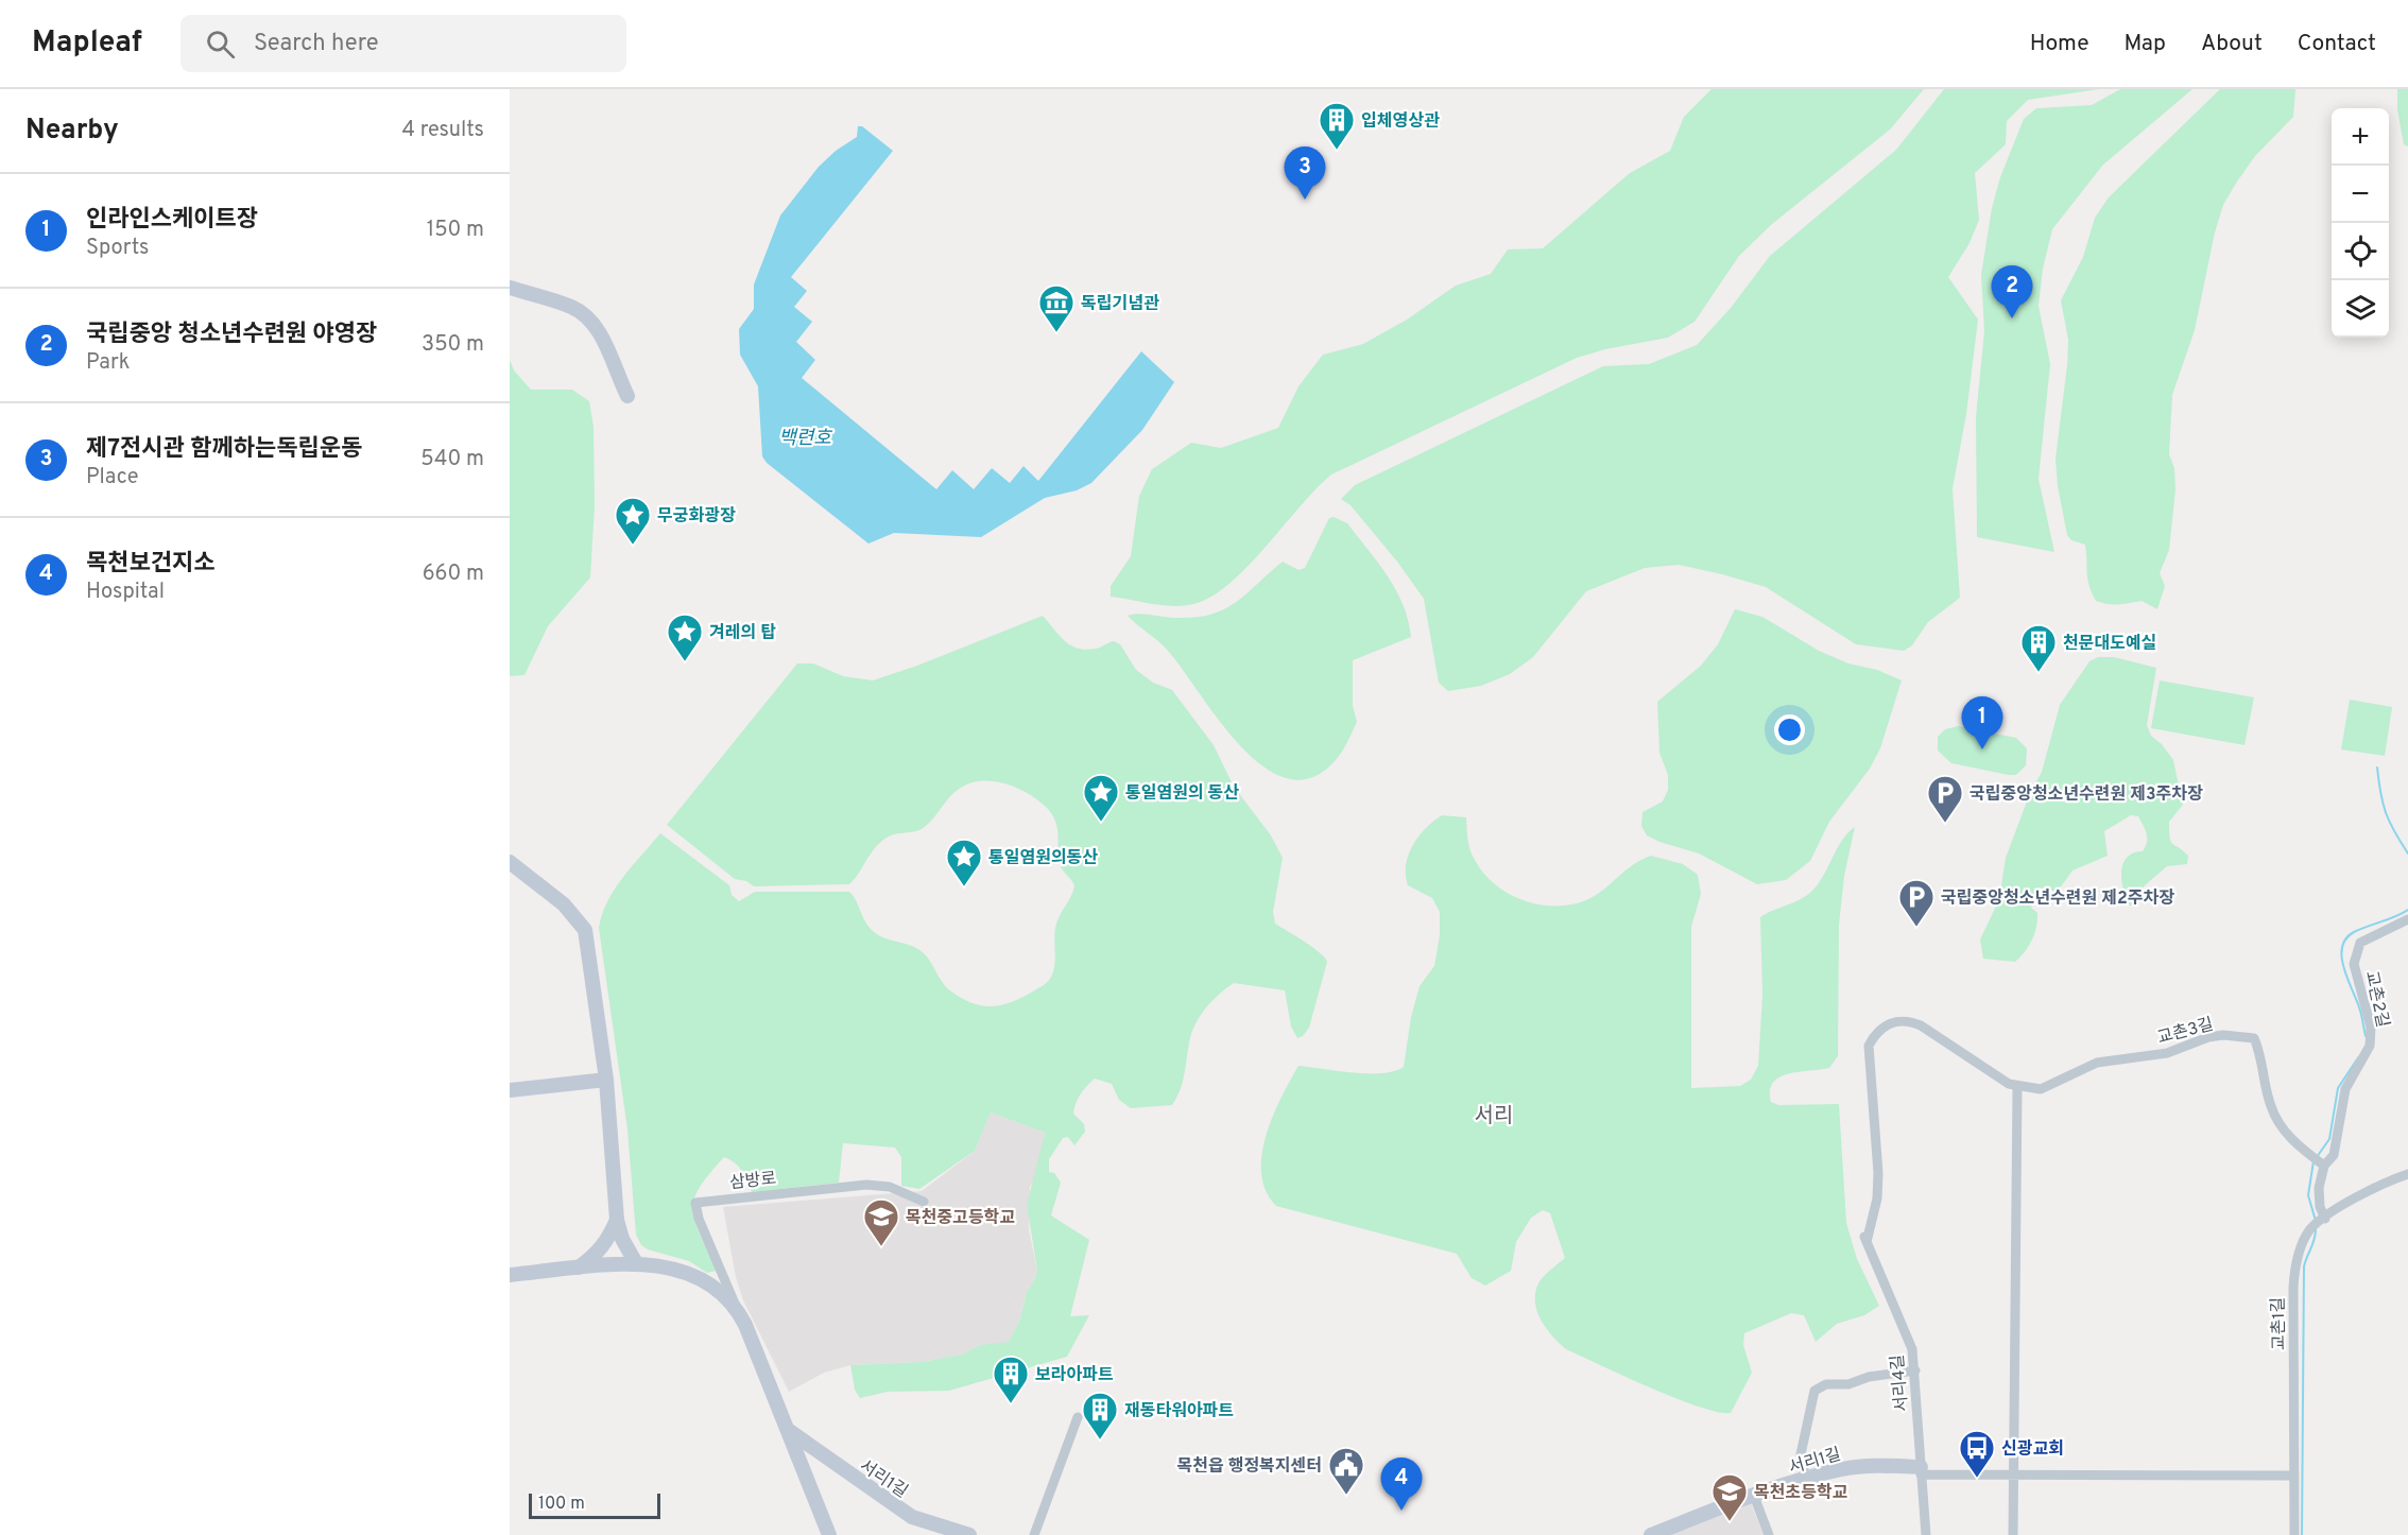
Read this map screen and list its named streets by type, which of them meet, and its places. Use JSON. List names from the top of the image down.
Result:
{
  "streets": {
    "street": [
      "교촌2길",
      "교촌3길",
      "삼방로",
      "교촌1길",
      "서리4길",
      "서리1길"
    ]
  },
  "crossings": [
    ["교촌2길", "교촌3길"],
    ["교촌2길", "교촌1길"],
    ["교촌3길", "서리4길"],
    ["삼방로", "서리1길"],
    ["교촌1길", "서리1길"],
    ["서리4길", "서리1길"]
  ],
  "districts": ["서리"],
  "water": ["백련호"],
  "places": {
    "building": [
      "입체영상관",
      "천문대도예실",
      "보라아파트",
      "재동타워아파트"
    ],
    "museum": ["독립기념관"],
    "place": [
      "무궁화광장",
      "겨레의 탑",
      "통일염원의 동산",
      "통일염원의동산"
    ],
    "parking": ["국립중앙청소년수련원 제3주차장", "국립중앙청소년수련원 제2주차장"],
    "school or university": ["목천중고등학교", "목천초등학교"],
    "bus stop": ["신광교회"],
    "public building": ["목천읍 행정복지센터"]
  },
  "scale_bar": "100 m",
  "page": {
    "header": "Mapleaf",
    "search": "Search here",
    "nav": [
      "Home",
      "Map",
      "About",
      "Contact"
    ],
    "heading": ["Nearby", "4 results"],
    "map_buttons": ["+", "−"],
    "pins": [
      "3",
      "2",
      "1",
      "4"
    ],
    "list": [
      {
        "mark": "1",
        "name": "인라인스케이트장",
        "note": "Sports",
        "value": "150 m"
      },
      {
        "mark": "2",
        "name": "국립중앙 청소년수련원 야영장",
        "note": "Park",
        "value": "350 m"
      },
      {
        "mark": "3",
        "name": "제7전시관 함께하는독립운동",
        "note": "Place",
        "value": "540 m"
      },
      {
        "mark": "4",
        "name": "목천보건지소",
        "note": "Hospital",
        "value": "660 m"
      }
    ],
    "scale": "100 m"
  }
}
